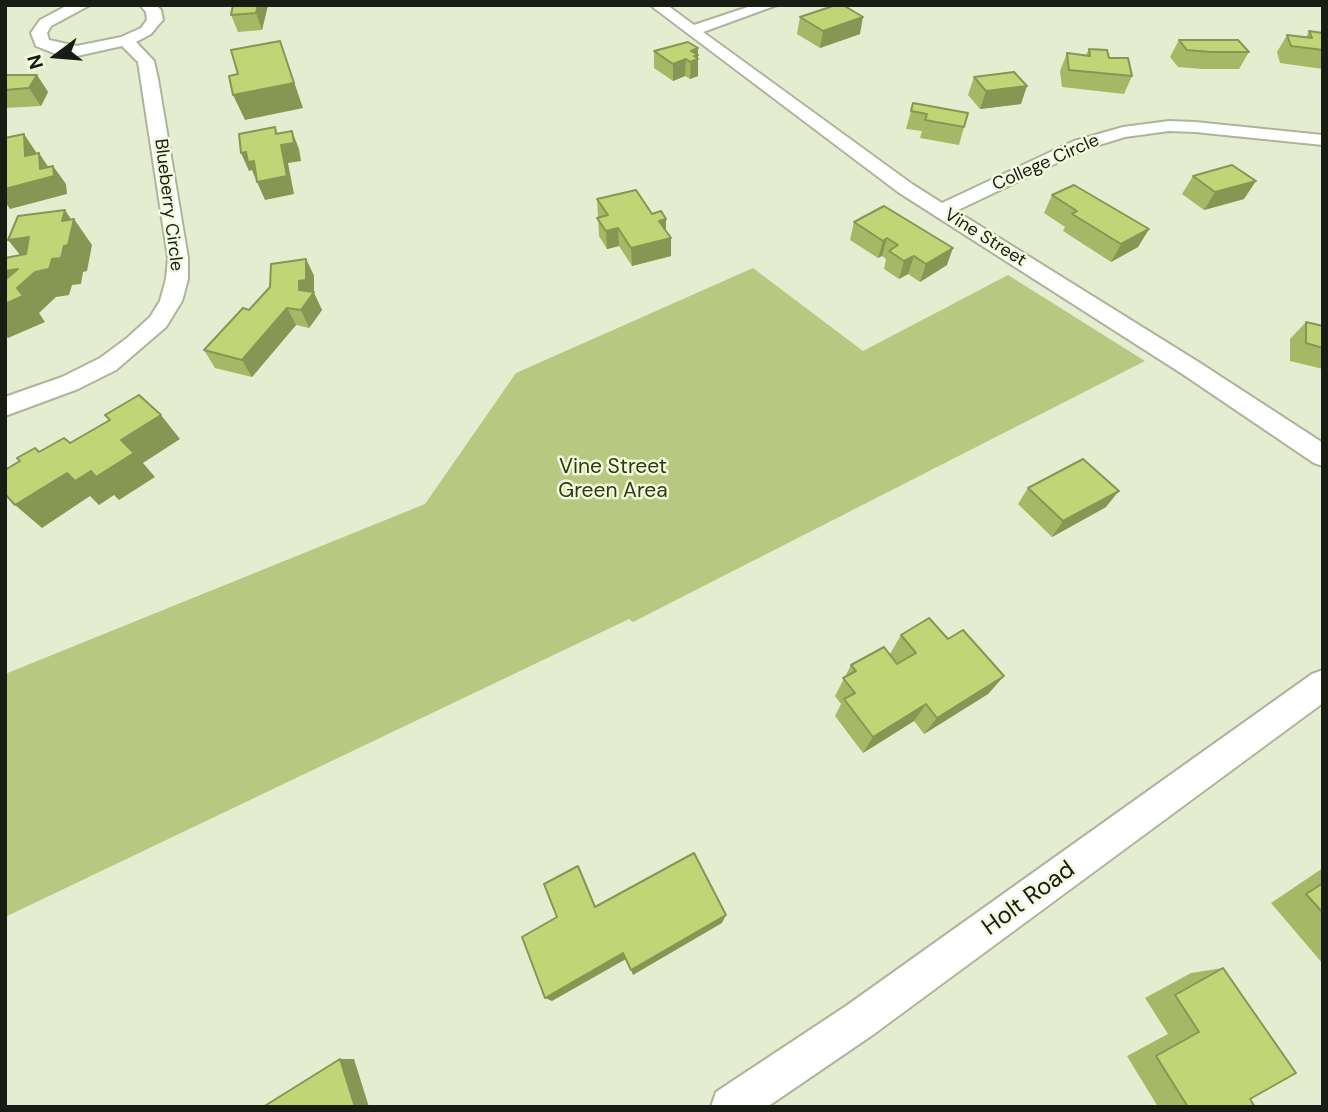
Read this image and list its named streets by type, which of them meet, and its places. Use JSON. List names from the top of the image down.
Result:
{
  "streets": {
    "street": [
      "College Circle",
      "Blueberry Circle",
      "Vine Street",
      "Holt Road"
    ]
  },
  "crossings": [
    ["College Circle", "Vine Street"]
  ],
  "parks": ["Vine Street Green Area"],
  "north": "left"
}
